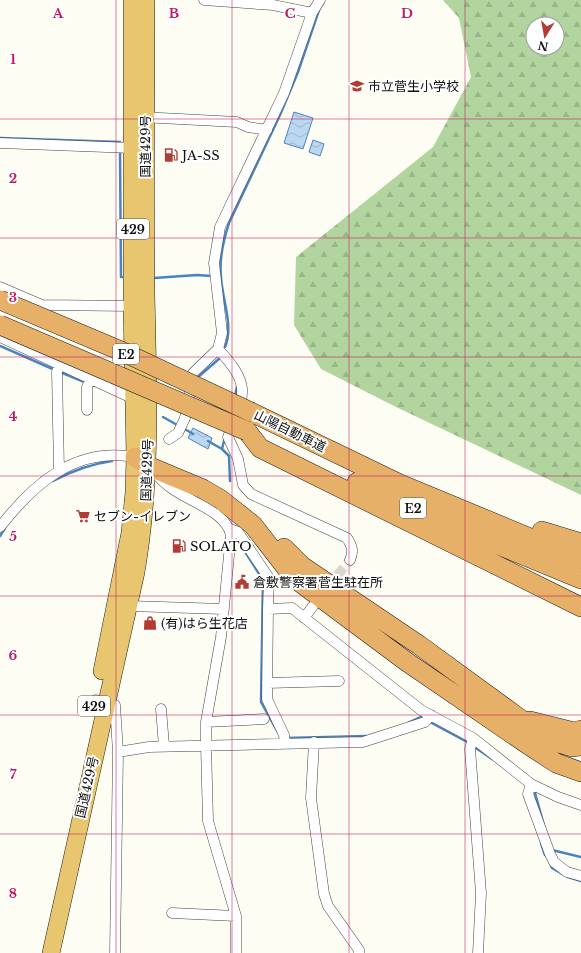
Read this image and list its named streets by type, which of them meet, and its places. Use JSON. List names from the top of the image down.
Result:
{
  "streets": {
    "highway": [
      "国道429号",
      "429",
      "E2",
      "山陽自動車道"
    ]
  },
  "places": {
    "school or university": ["市立菅生小学校"],
    "fuel station": ["JA-SS", "SOLATO"],
    "supermarket": ["セブン-イレブン"],
    "public building": ["倉敷警察署菅生駐在所"],
    "shop": ["(有)はら生花店"]
  },
  "north": "bottom",
  "grid": {
    "columns": [
      "A",
      "B",
      "C",
      "D"
    ],
    "rows": [
      "1",
      "2",
      "3",
      "4",
      "5",
      "6",
      "7",
      "8"
    ]
  }
}
